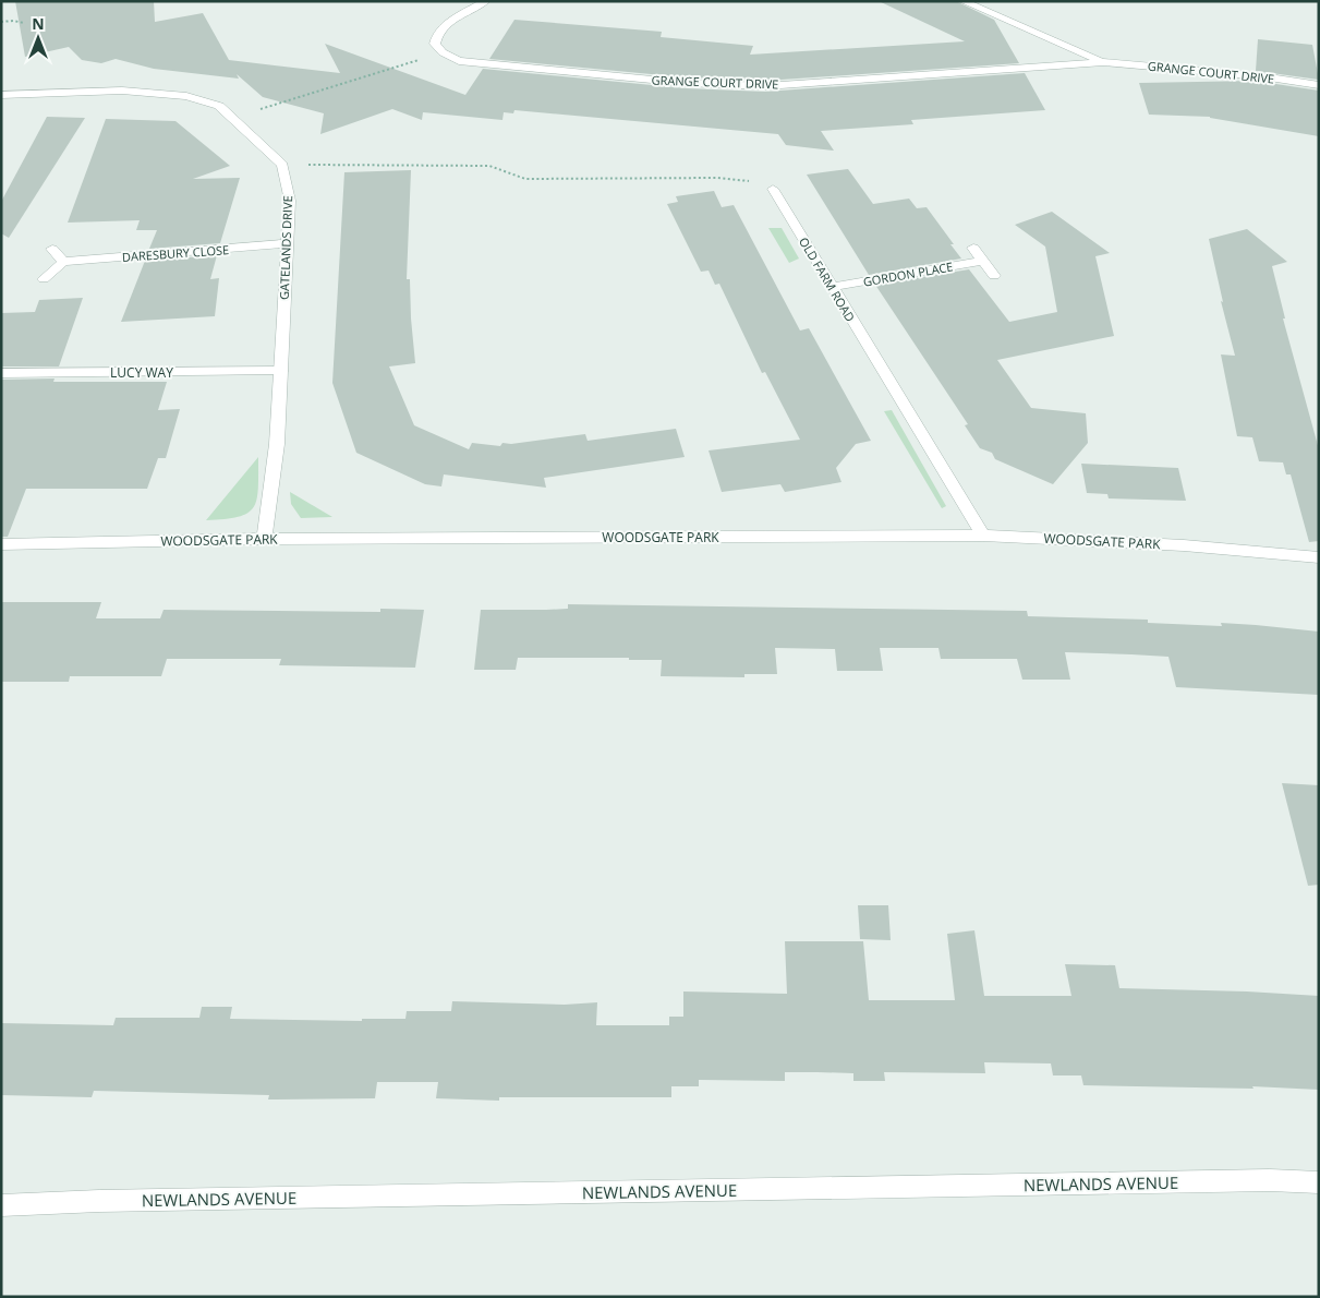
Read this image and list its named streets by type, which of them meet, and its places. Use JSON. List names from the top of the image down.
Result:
{
  "streets": {
    "street": [
      "GRANGE COURT DRIVE",
      "GATELANDS DRIVE",
      "DARESBURY CLOSE",
      "GORDON PLACE",
      "OLD FARM ROAD",
      "LUCY WAY",
      "WOODSGATE PARK",
      "NEWLANDS AVENUE"
    ]
  },
  "crossings": [
    ["GATELANDS DRIVE", "DARESBURY CLOSE"],
    ["GATELANDS DRIVE", "LUCY WAY"],
    ["GATELANDS DRIVE", "WOODSGATE PARK"],
    ["GORDON PLACE", "OLD FARM ROAD"],
    ["OLD FARM ROAD", "WOODSGATE PARK"]
  ],
  "north": "top"
}
